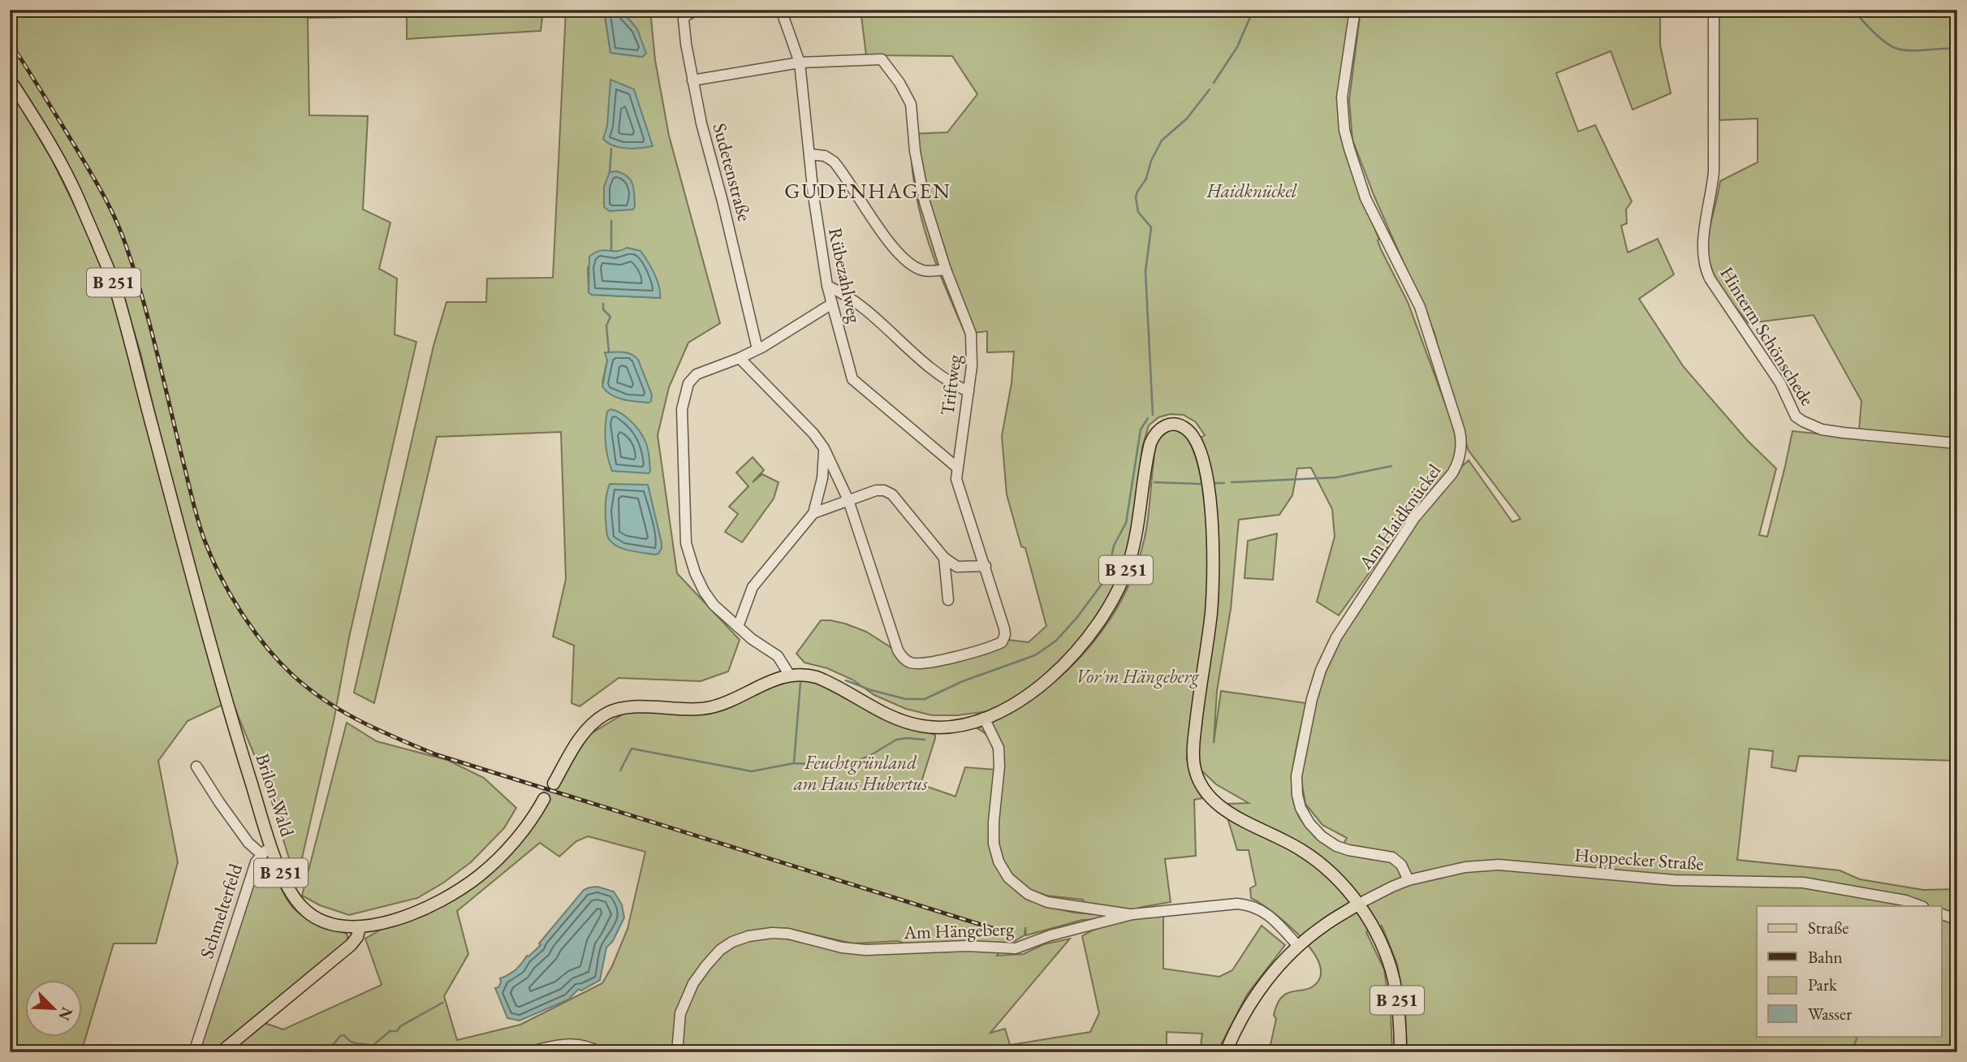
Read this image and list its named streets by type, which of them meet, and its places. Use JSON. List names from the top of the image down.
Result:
{
  "streets": {
    "main road": ["B 251", "Brilon-Wald"],
    "street": [
      "Sudetenstraße",
      "Rübezahlweg",
      "Hinterm Schönschede",
      "Triftweg",
      "Am Haidknückel",
      "Hoppecker Straße",
      "Schmelterfeld",
      "Am Hängeberg"
    ]
  },
  "crossings": [
    ["Sudetenstraße", "Triftweg"],
    ["Rübezahlweg", "Triftweg"],
    ["B 251", "Hoppecker Straße"],
    ["Am Haidknückel", "Hoppecker Straße"]
  ],
  "districts": ["GUDENHAGEN"],
  "parks": ["Haidknückel", "Vor'm Hängeberg", "Feuchtgrünland am Haus Hubertus"],
  "legend": [
    "Straße",
    "Bahn",
    "Park",
    "Wasser"
  ],
  "north": "bottom right"
}
